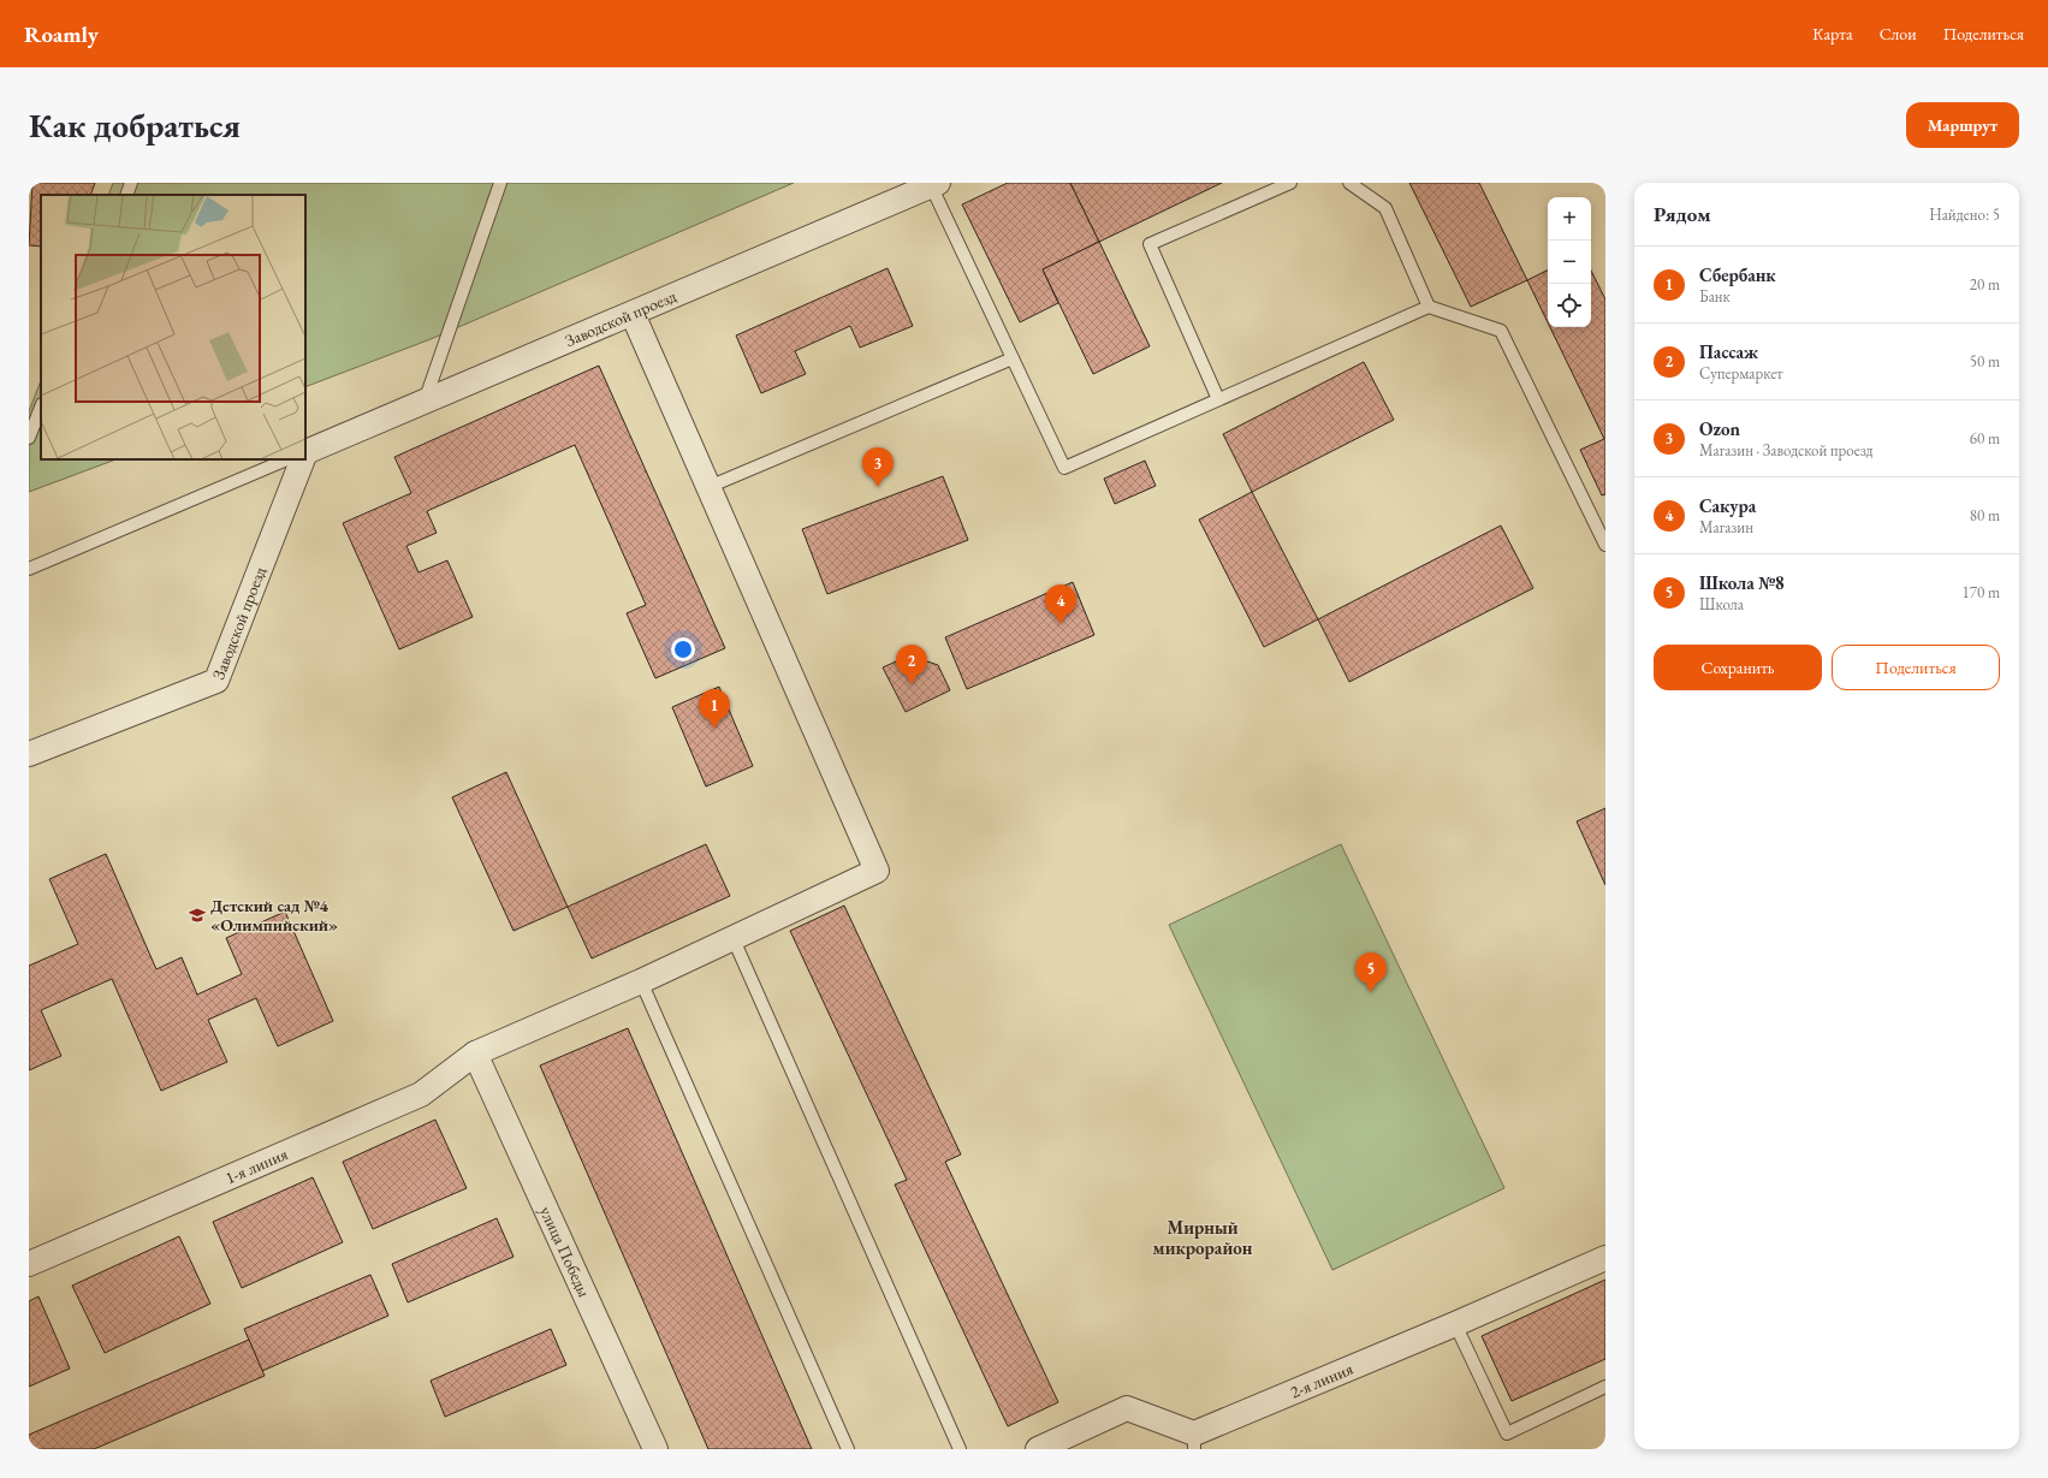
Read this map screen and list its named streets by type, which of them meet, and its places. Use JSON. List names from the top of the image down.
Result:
{
  "streets": {
    "street": [
      "Заводской проезд",
      "1-я линия",
      "улица Победы",
      "2-я линия"
    ]
  },
  "crossings": [
    ["1-я линия", "улица Победы"]
  ],
  "districts": ["Мирный микрорайон"],
  "places": {
    "school or university": ["Детский сад №4 «Олимпийский»"]
  },
  "page": {
    "header": "Roamly",
    "nav": ["Карта", "Слои", "Поделиться"],
    "buttons": [
      "Маршрут",
      ["Сохранить", "Поделиться"]
    ],
    "title": "Как добраться",
    "heading": ["Рядом", "Найдено: 5"],
    "map_buttons": ["+", "−"],
    "list": [
      {
        "mark": "1",
        "name": "Сбербанк",
        "note": "Банк",
        "value": "20 m"
      },
      {
        "mark": "2",
        "name": "Пассаж",
        "note": "Супермаркет",
        "value": "50 m"
      },
      {
        "mark": "3",
        "name": "Ozon",
        "note": "Магазин · Заводской проезд",
        "value": "60 m"
      },
      {
        "mark": "4",
        "name": "Сакура",
        "note": "Магазин",
        "value": "80 m"
      },
      {
        "mark": "5",
        "name": "Школа №8",
        "note": "Школа",
        "value": "170 m"
      }
    ],
    "pins": [
      "3",
      "4",
      "2",
      "1",
      "5"
    ]
  }
}
